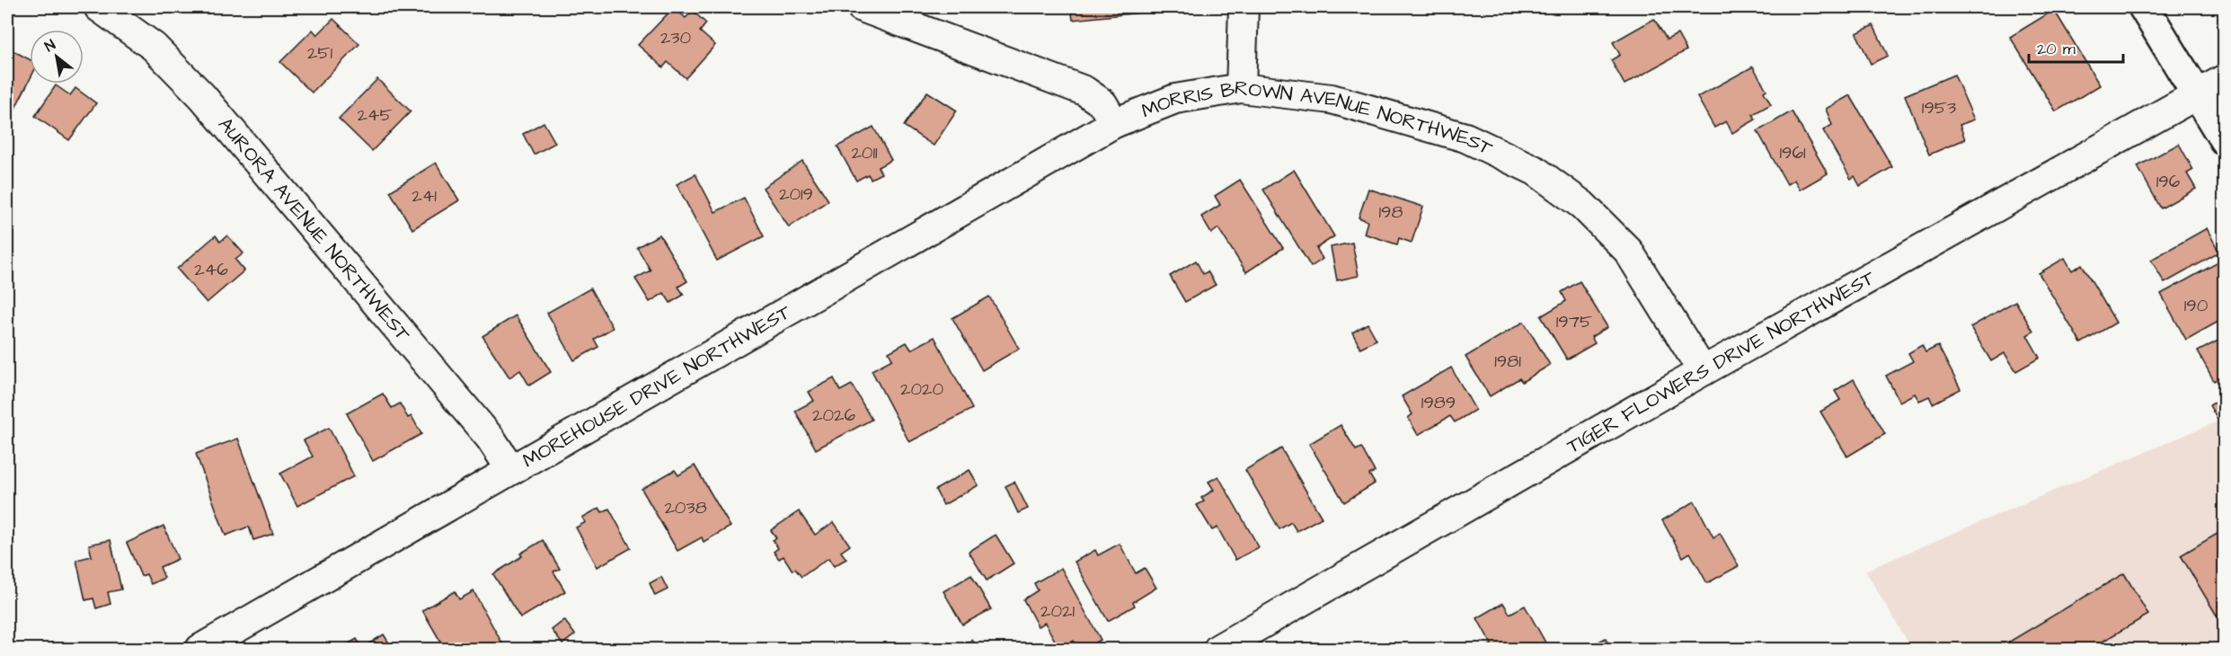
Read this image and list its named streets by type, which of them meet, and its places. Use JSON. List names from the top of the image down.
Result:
{
  "streets": {
    "street": [
      "MORRIS BROWN AVENUE NORTHWEST",
      "AURORA AVENUE NORTHWEST",
      "TIGER FLOWERS DRIVE NORTHWEST",
      "MOREHOUSE DRIVE NORTHWEST"
    ]
  },
  "crossings": [
    ["MORRIS BROWN AVENUE NORTHWEST", "TIGER FLOWERS DRIVE NORTHWEST"],
    ["MORRIS BROWN AVENUE NORTHWEST", "MOREHOUSE DRIVE NORTHWEST"],
    ["AURORA AVENUE NORTHWEST", "MOREHOUSE DRIVE NORTHWEST"]
  ],
  "house_numbers": [
    "230",
    "251",
    "1953",
    "245",
    "2011",
    "1961",
    "196",
    "2019",
    "241",
    "198",
    "246",
    "190",
    "1975",
    "1981",
    "2020",
    "1989",
    "2026",
    "2038",
    "2021"
  ],
  "scale_bar": "20 m",
  "north": "top left"
}
